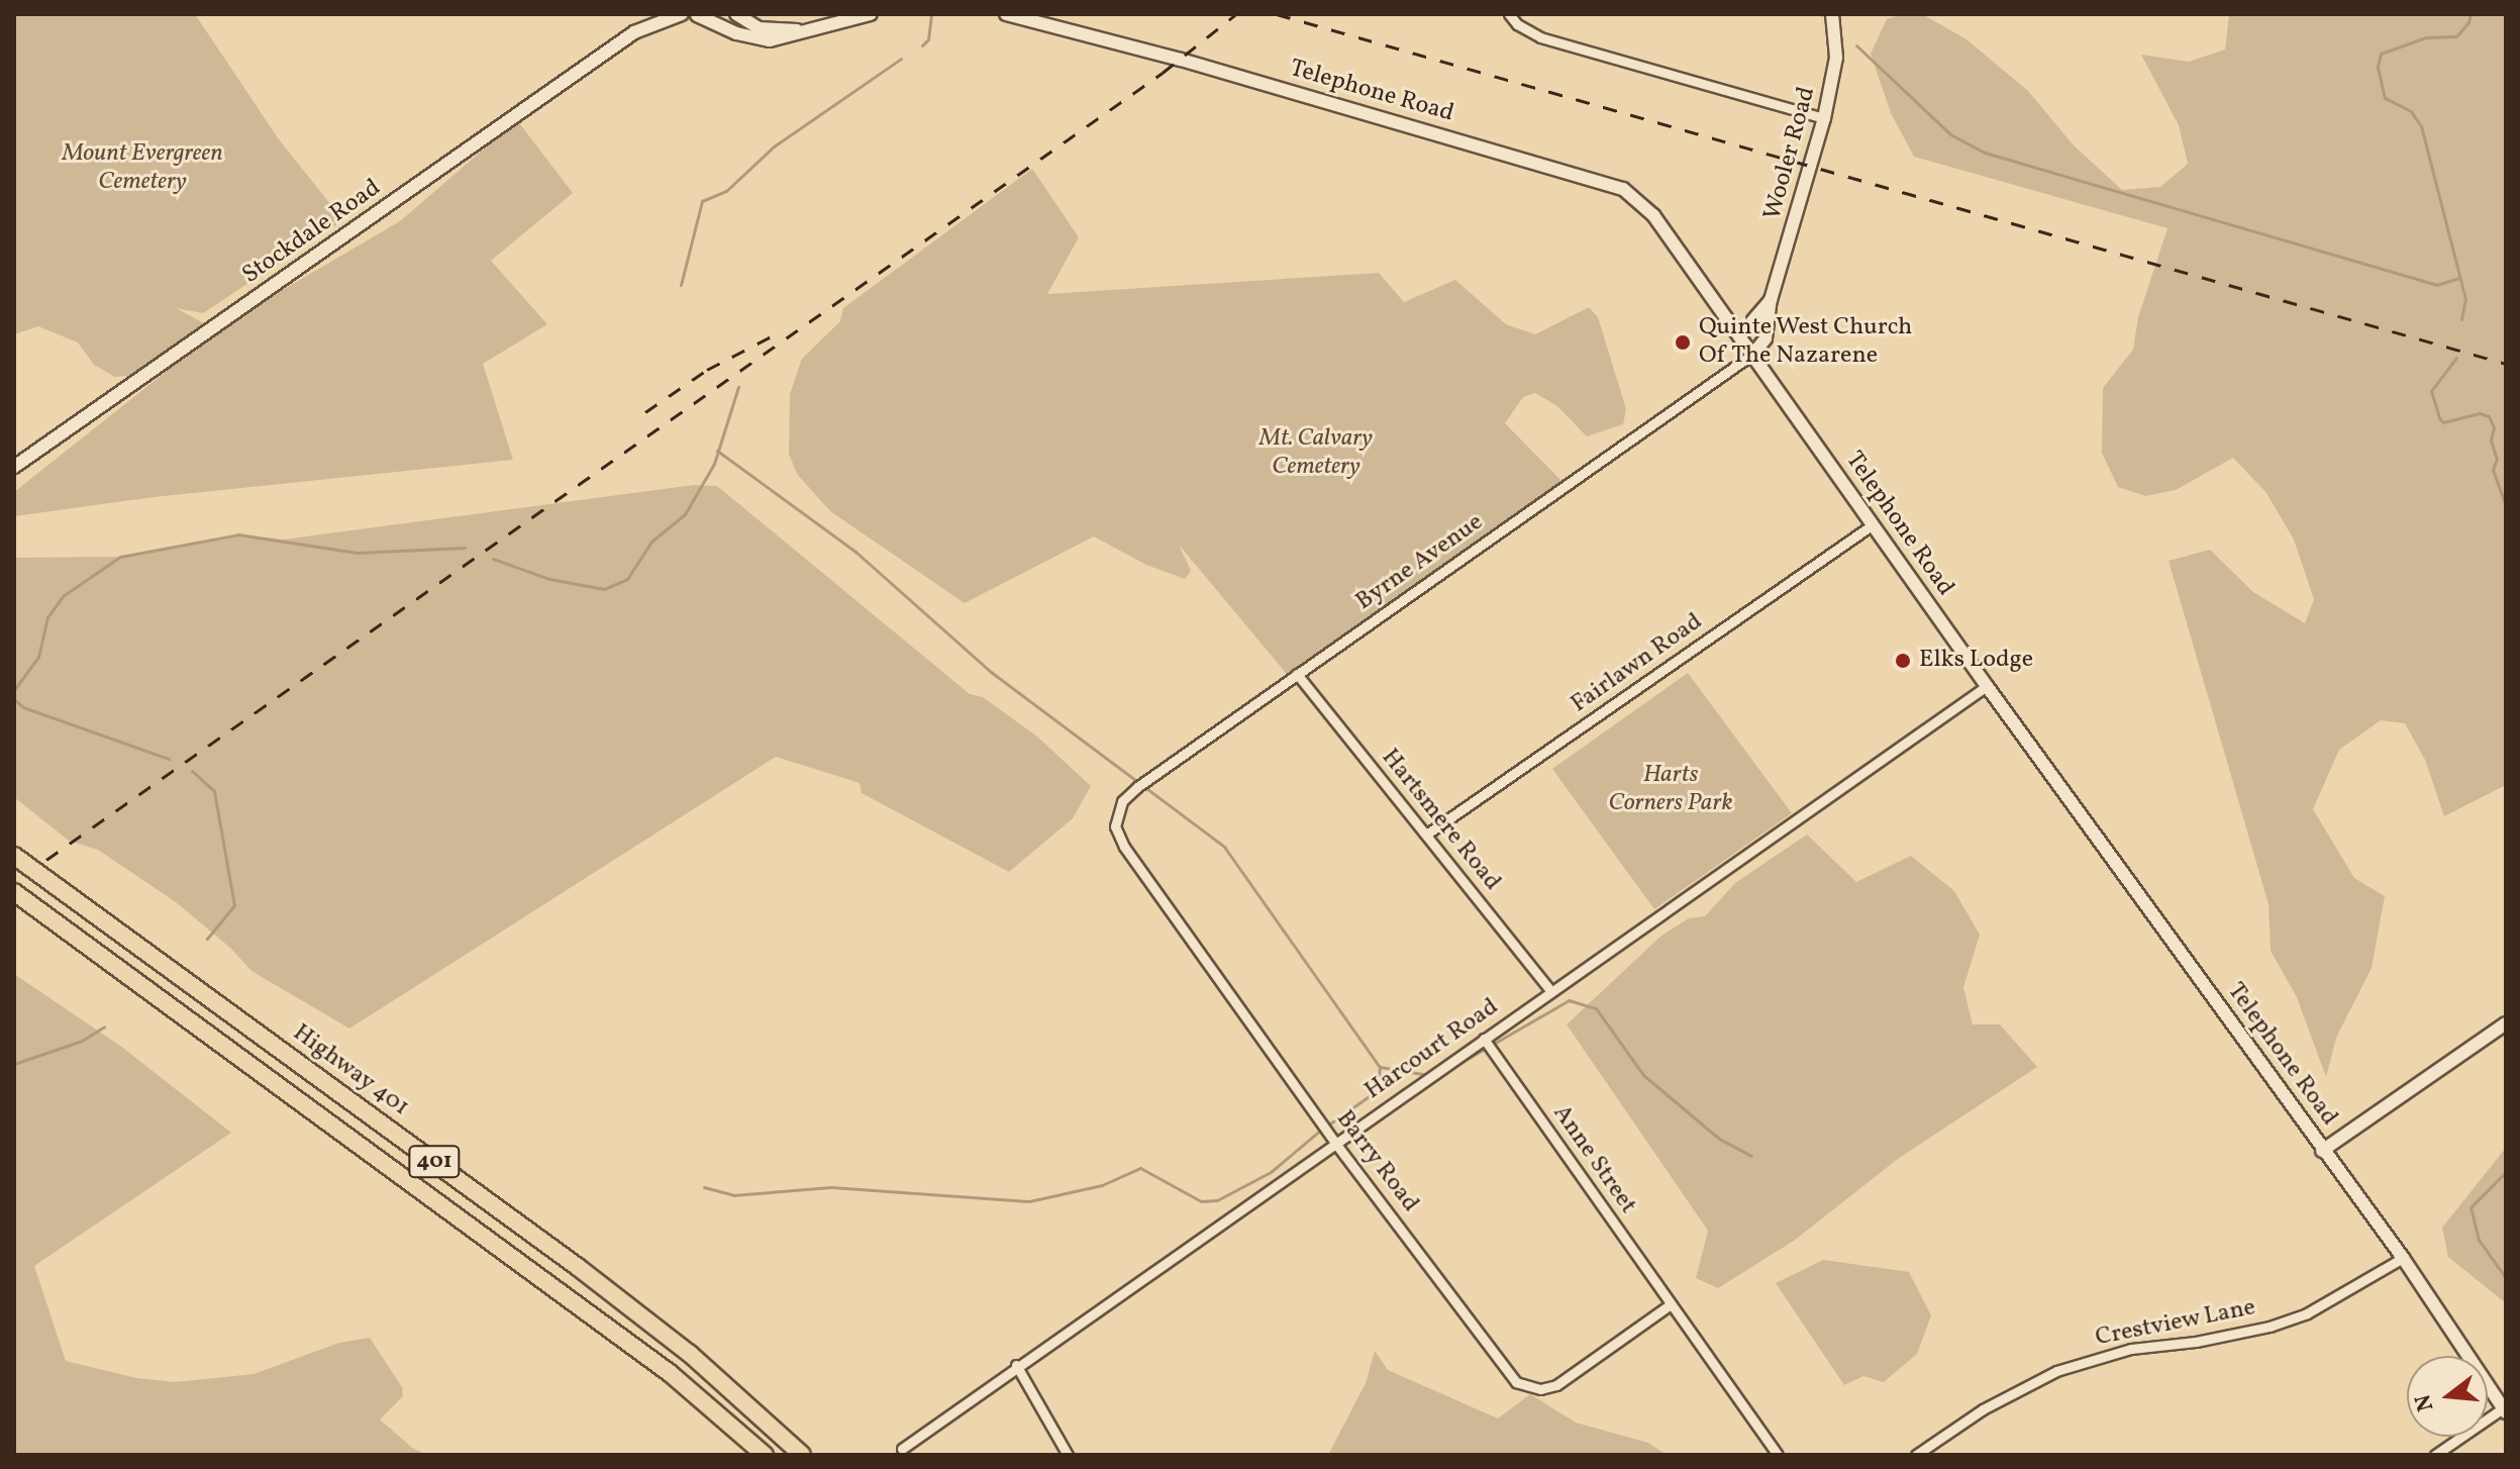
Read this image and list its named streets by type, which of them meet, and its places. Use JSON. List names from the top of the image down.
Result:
{
  "streets": {
    "highway": ["Highway 401", "401"],
    "street": [
      "Telephone Road",
      "Wooler Road",
      "Stockdale Road",
      "Byrne Avenue",
      "Fairlawn Road",
      "Hartsmere Road",
      "Harcourt Road",
      "Anne Street",
      "Barry Road",
      "Crestview Lane"
    ]
  },
  "crossings": [
    ["Telephone Road", "Wooler Road"],
    ["Telephone Road", "Byrne Avenue"],
    ["Telephone Road", "Fairlawn Road"],
    ["Telephone Road", "Harcourt Road"],
    ["Telephone Road", "Crestview Lane"],
    ["Wooler Road", "Byrne Avenue"],
    ["Byrne Avenue", "Hartsmere Road"],
    ["Byrne Avenue", "Barry Road"],
    ["Fairlawn Road", "Hartsmere Road"],
    ["Hartsmere Road", "Harcourt Road"],
    ["Harcourt Road", "Anne Street"],
    ["Harcourt Road", "Barry Road"],
    ["Anne Street", "Barry Road"]
  ],
  "parks": ["Mount Evergreen Cemetery", "Mt. Calvary Cemetery", "Harts Corners Park"],
  "places": ["Quinte West Church Of The Nazarene", "Elks Lodge"],
  "north": "left"
}
